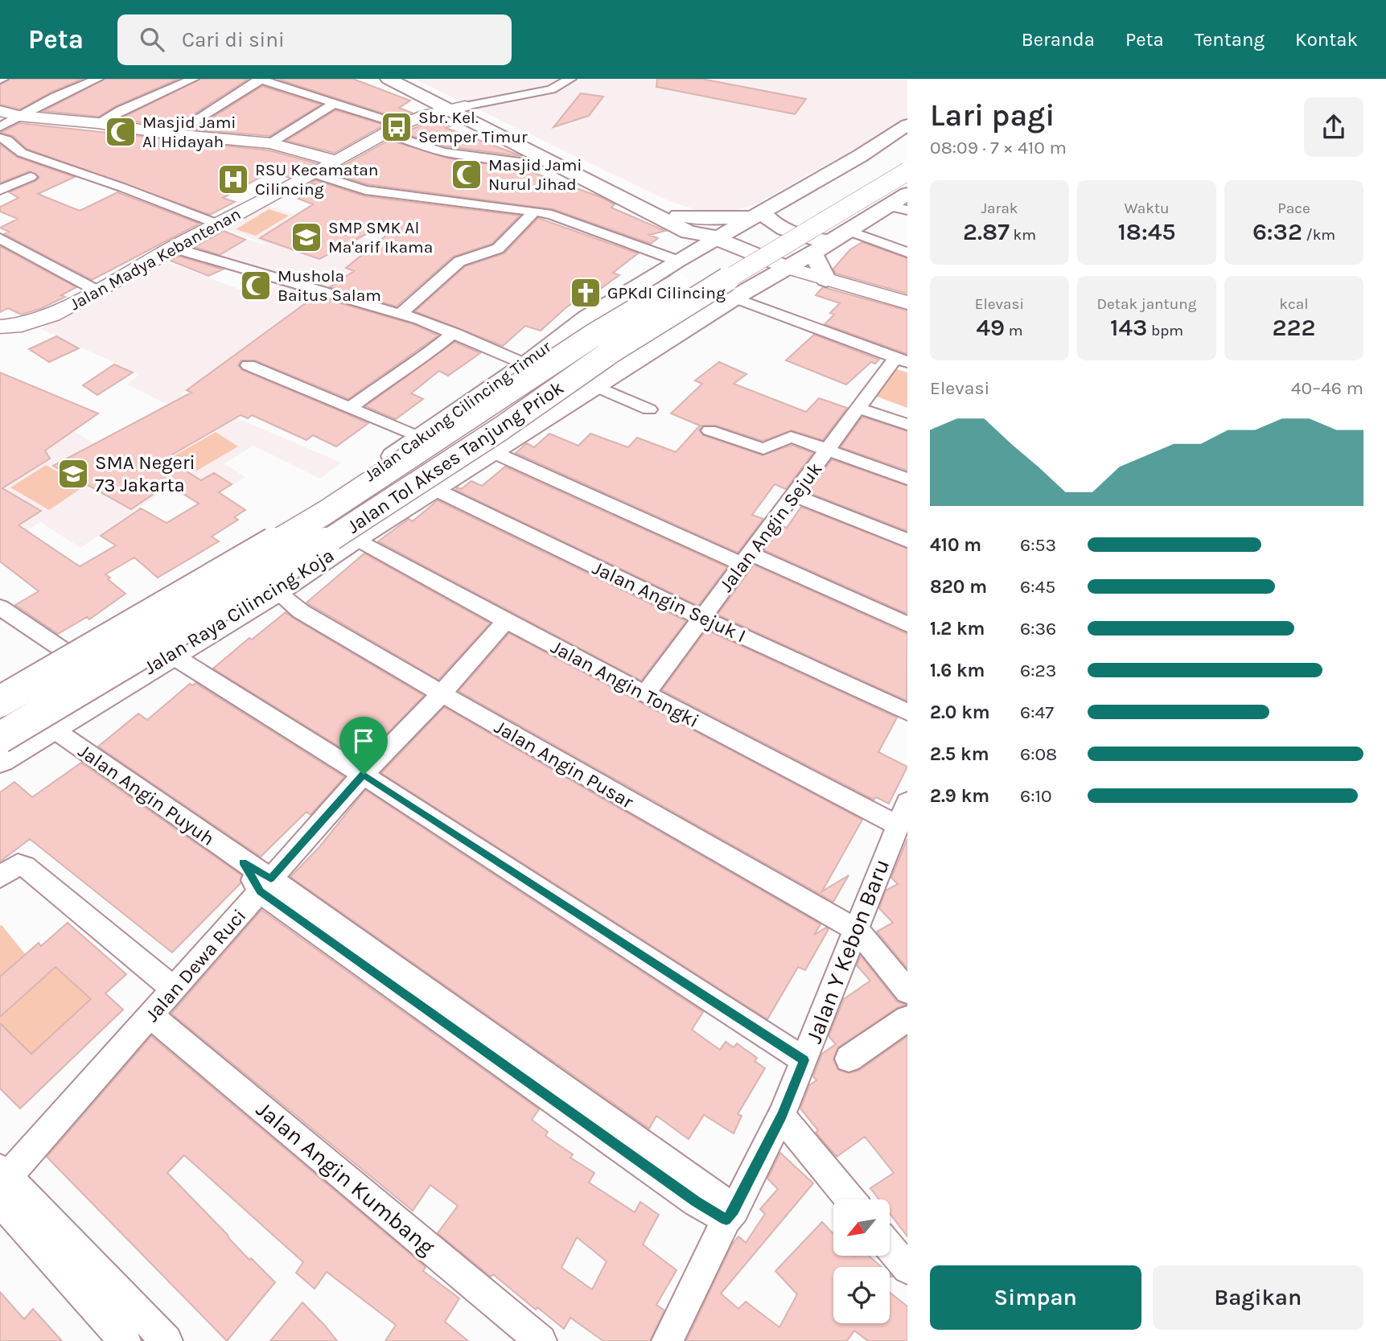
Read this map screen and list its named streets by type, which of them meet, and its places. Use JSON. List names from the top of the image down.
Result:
{
  "streets": {
    "main road": ["Jalan Cakung Cilincing Timur", "Jalan Tol Akses Tanjung Priok", "Jalan Raya Cilincing Koja"],
    "street": [
      "Jalan Madya Kebantenan",
      "Jalan Angin Sejuk",
      "Jalan Angin Sejuk I",
      "Jalan Angin Tongki",
      "Jalan Angin Pusar",
      "Jalan Angin Puyuh",
      "Jalan Y Kebon Baru",
      "Jalan Dewa Ruci",
      "Jalan Angin Kumbang"
    ]
  },
  "crossings": [
    ["Jalan Angin Sejuk", "Jalan Angin Sejuk I"],
    ["Jalan Angin Sejuk", "Jalan Raya Cilincing Koja"],
    ["Jalan Angin Sejuk", "Jalan Angin Tongki"],
    ["Jalan Angin Sejuk I", "Jalan Raya Cilincing Koja"],
    ["Jalan Raya Cilincing Koja", "Jalan Angin Tongki"],
    ["Jalan Raya Cilincing Koja", "Jalan Angin Pusar"],
    ["Jalan Raya Cilincing Koja", "Jalan Angin Puyuh"],
    ["Jalan Angin Tongki", "Jalan Y Kebon Baru"],
    ["Jalan Angin Tongki", "Jalan Dewa Ruci"],
    ["Jalan Angin Pusar", "Jalan Y Kebon Baru"],
    ["Jalan Angin Pusar", "Jalan Dewa Ruci"],
    ["Jalan Angin Puyuh", "Jalan Y Kebon Baru"],
    ["Jalan Angin Puyuh", "Jalan Dewa Ruci"],
    ["Jalan Dewa Ruci", "Jalan Angin Kumbang"]
  ],
  "places": {
    "bus stop": ["Sbr. Kel. Semper Timur"],
    "mosque": ["Masjid Jami Al Hidayah", "Masjid Jami Nurul Jihad", "Mushola Baitus Salam"],
    "hospital": ["RSU Kecamatan Cilincing"],
    "school or university": ["SMP SMK Al Ma'arif Ikama", "SMA Negeri 73 Jakarta"],
    "church": ["GPKdI Cilincing"]
  },
  "north": "bottom left",
  "page": {
    "header": "Peta",
    "search": "Cari di sini",
    "nav": [
      "Beranda",
      "Peta",
      "Tentang",
      "Kontak"
    ],
    "heading": ["Lari pagi", "08:09 · 7 × 410 m"],
    "stats": [
      ["Jarak", "2.87 km"],
      ["Waktu", "18:45"],
      ["Pace", "6:32 /km"],
      ["Elevasi", "49 m"],
      ["Detak jantung", "143 bpm"],
      ["kcal", "222"]
    ],
    "chart": ["Elevasi", "40–46 m"],
    "list": [
      {
        "name": "410 m",
        "note": "6:53"
      },
      {
        "name": "820 m",
        "note": "6:45"
      },
      {
        "name": "1.2 km",
        "note": "6:36"
      },
      {
        "name": "1.6 km",
        "note": "6:23"
      },
      {
        "name": "2.0 km",
        "note": "6:47"
      },
      {
        "name": "2.5 km",
        "note": "6:08"
      },
      {
        "name": "2.9 km",
        "note": "6:10"
      }
    ],
    "buttons": ["Simpan", "Bagikan"]
  }
}
